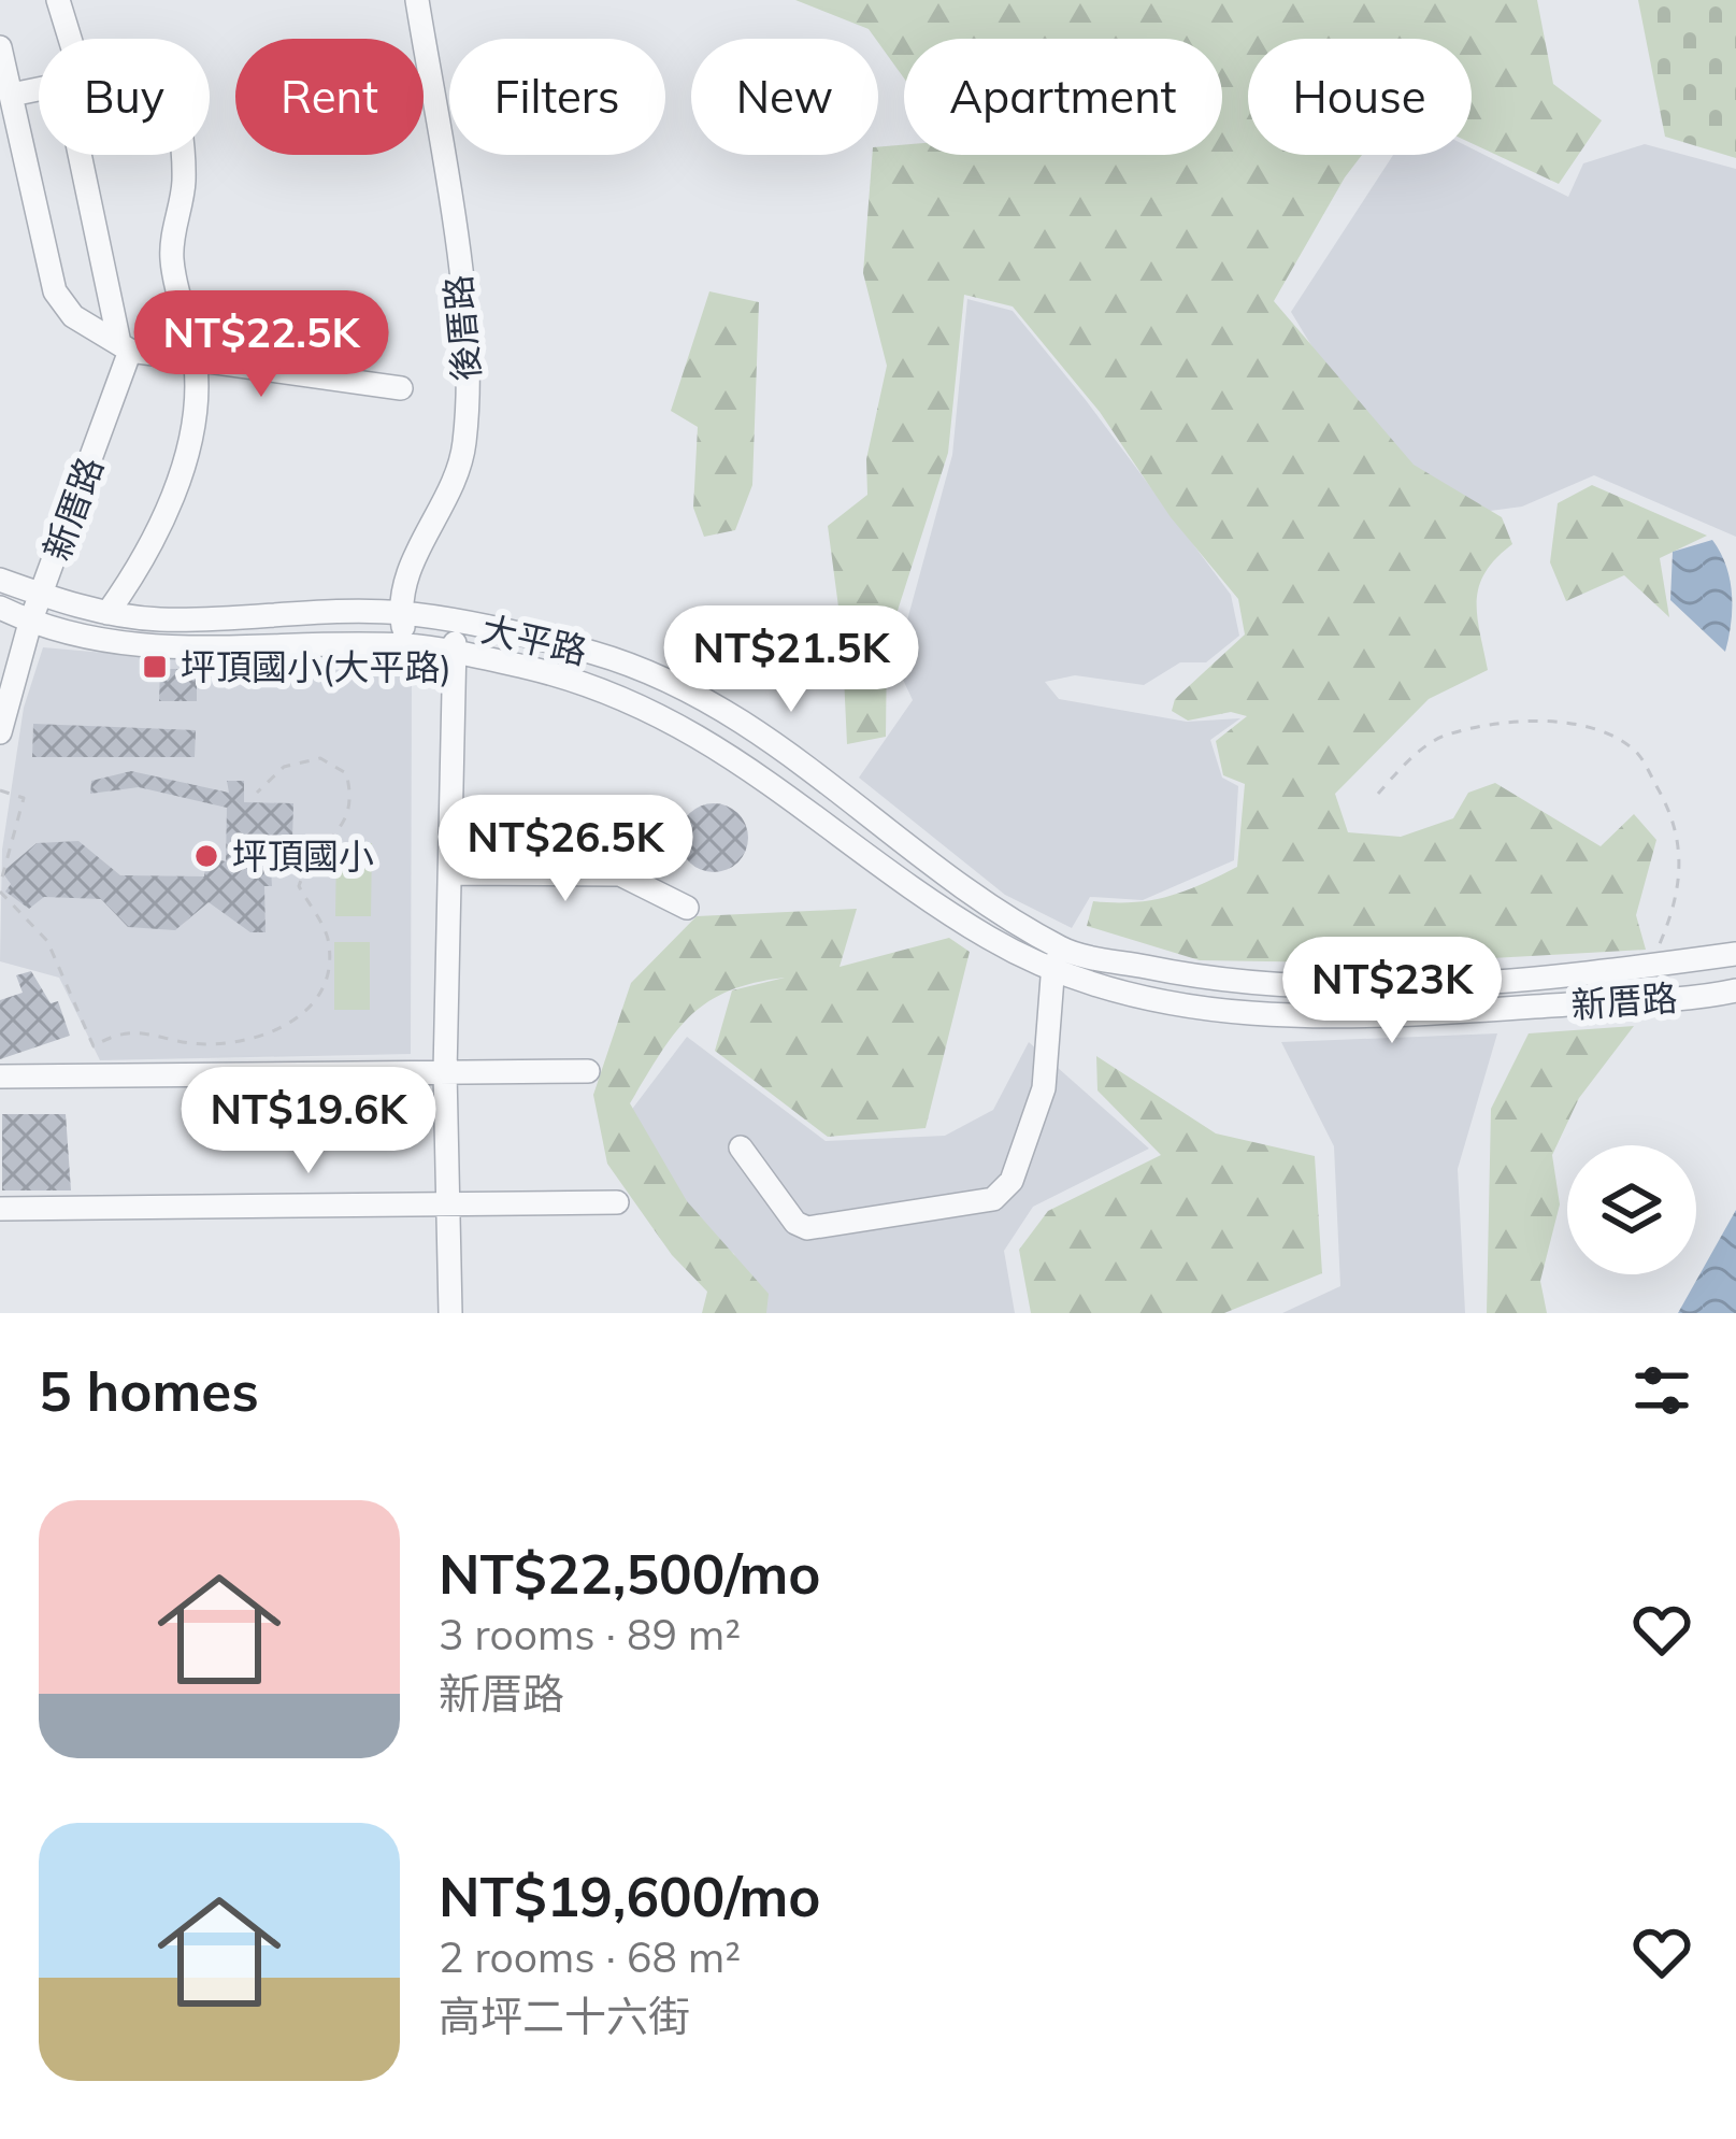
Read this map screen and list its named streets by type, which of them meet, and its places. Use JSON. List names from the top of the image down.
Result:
{
  "streets": {
    "street": ["後厝路", "新厝路", "大平路"]
  },
  "crossings": [
    ["後厝路", "大平路"],
    ["新厝路", "大平路"]
  ],
  "places": {
    "transit": ["坪頂國小(大平路)"],
    "other": ["坪頂國小"]
  },
  "page": {
    "chip": [
      "Buy",
      "Rent",
      "Filters",
      "New",
      "Apartment",
      "House"
    ],
    "price": [
      "NT$22.5K",
      "NT$21.5K",
      "NT$26.5K",
      "NT$23K",
      "NT$19.6K"
    ],
    "heading": "5 homes",
    "list": [
      {
        "name": "NT$22,500/mo",
        "note": "3 rooms · 89 m² · 新厝路"
      },
      {
        "name": "NT$19,600/mo",
        "note": "2 rooms · 68 m² · 高坪二十六街"
      }
    ]
  }
}
